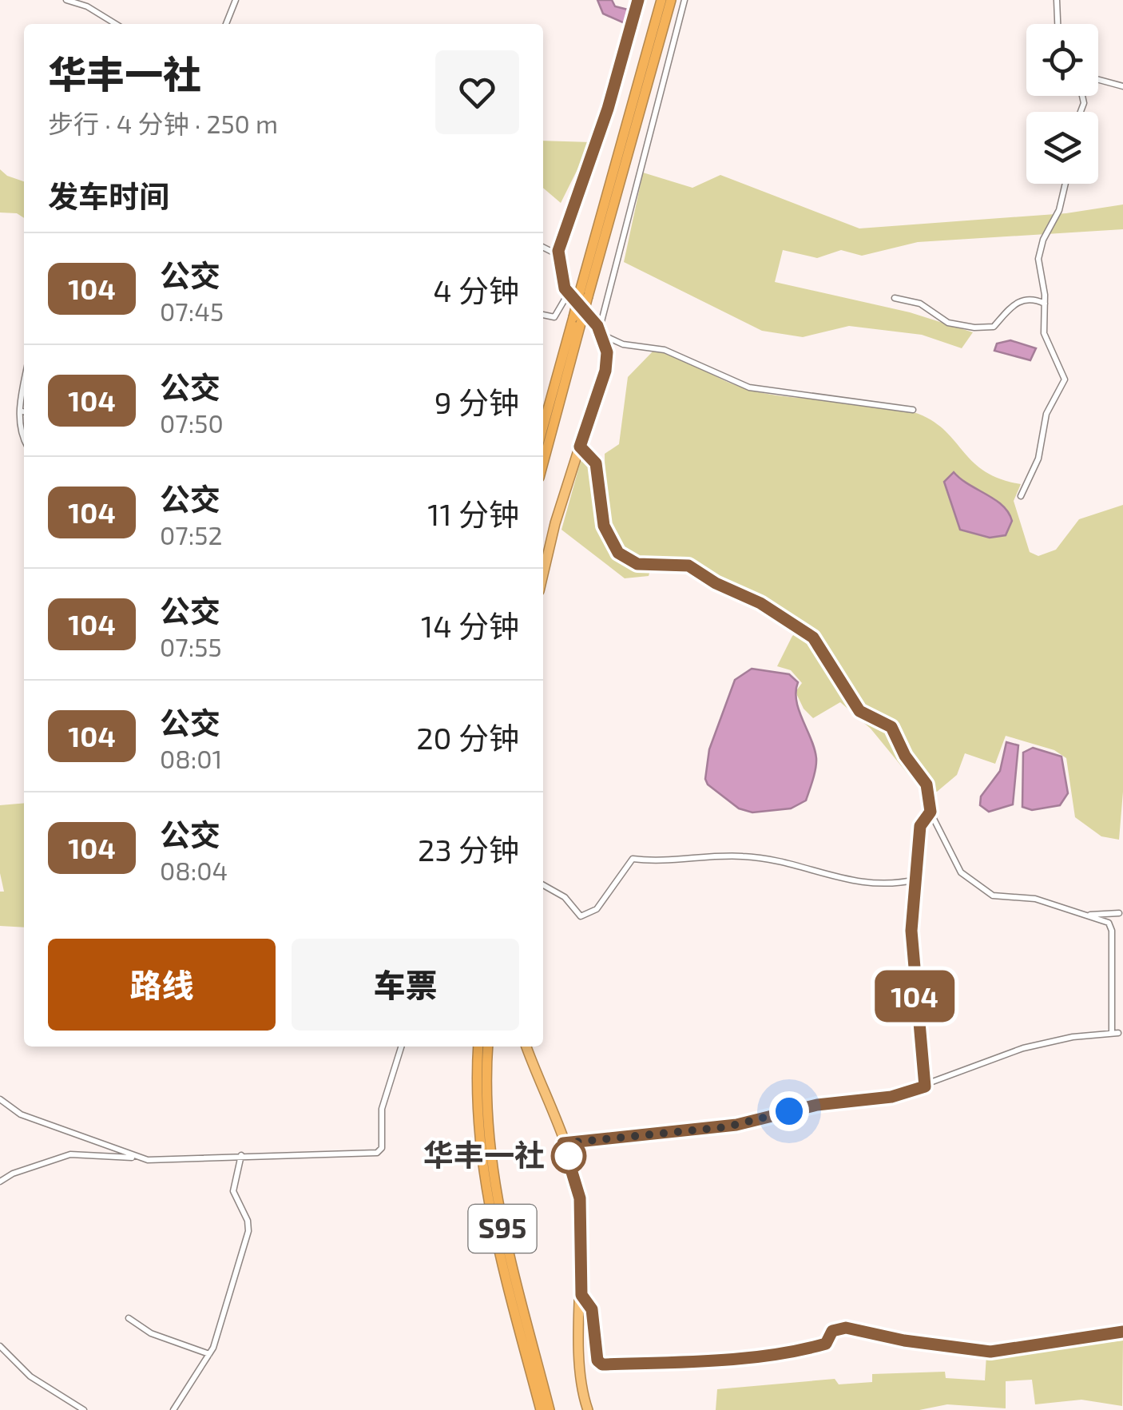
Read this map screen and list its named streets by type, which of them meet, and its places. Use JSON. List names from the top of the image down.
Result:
{
  "streets": {
    "highway": ["S95"]
  },
  "places": ["华丰一社"],
  "lines": ["bus line 104"],
  "page": {
    "on_map": "104",
    "heading": [
      ["华丰一社", "步行 · 4 分钟 · 250 m"],
      "发车时间"
    ],
    "list": [
      {
        "mark": "104",
        "name": "公交",
        "note": "07:45",
        "value": "4 分钟"
      },
      {
        "mark": "104",
        "name": "公交",
        "note": "07:50",
        "value": "9 分钟"
      },
      {
        "mark": "104",
        "name": "公交",
        "note": "07:52",
        "value": "11 分钟"
      },
      {
        "mark": "104",
        "name": "公交",
        "note": "07:55",
        "value": "14 分钟"
      },
      {
        "mark": "104",
        "name": "公交",
        "note": "08:01",
        "value": "20 分钟"
      },
      {
        "mark": "104",
        "name": "公交",
        "note": "08:04",
        "value": "23 分钟"
      }
    ],
    "buttons": ["路线", "车票"]
  }
}
